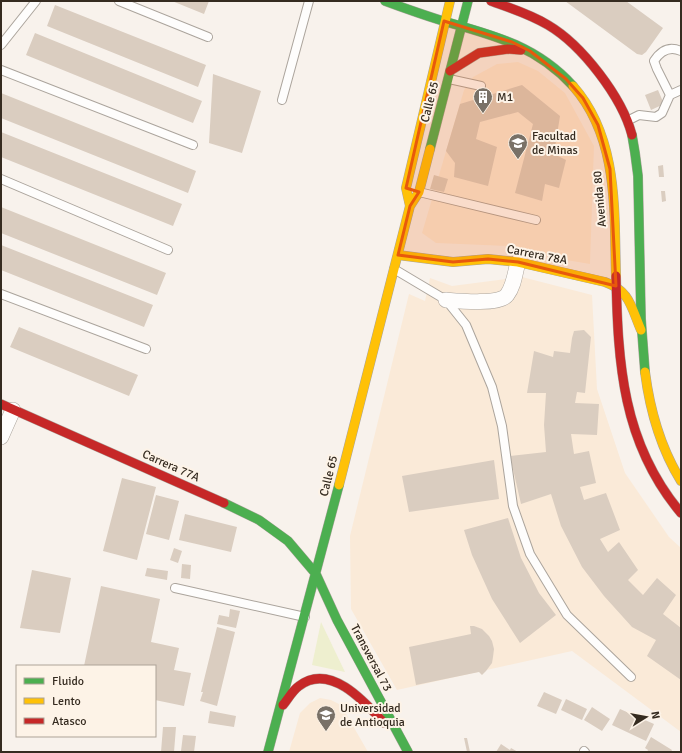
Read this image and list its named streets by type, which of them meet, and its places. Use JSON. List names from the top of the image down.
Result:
{
  "streets": {
    "main road": [
      "Calle 65",
      "Avenida 80",
      "Carrera 78A",
      "Carrera 77A",
      "Transversal 73"
    ]
  },
  "crossings": [
    ["Calle 65", "Avenida 80"],
    ["Calle 65", "Carrera 78A"],
    ["Calle 65", "Carrera 77A"],
    ["Calle 65", "Transversal 73"],
    ["Avenida 80", "Carrera 78A"],
    ["Carrera 77A", "Transversal 73"]
  ],
  "places": {
    "building": ["M1"],
    "school or university": ["Facultad de Minas", "Universidad de Antioquia"]
  },
  "legend": ["Fluido", "Lento", "Atasco"],
  "north": "right"
}
